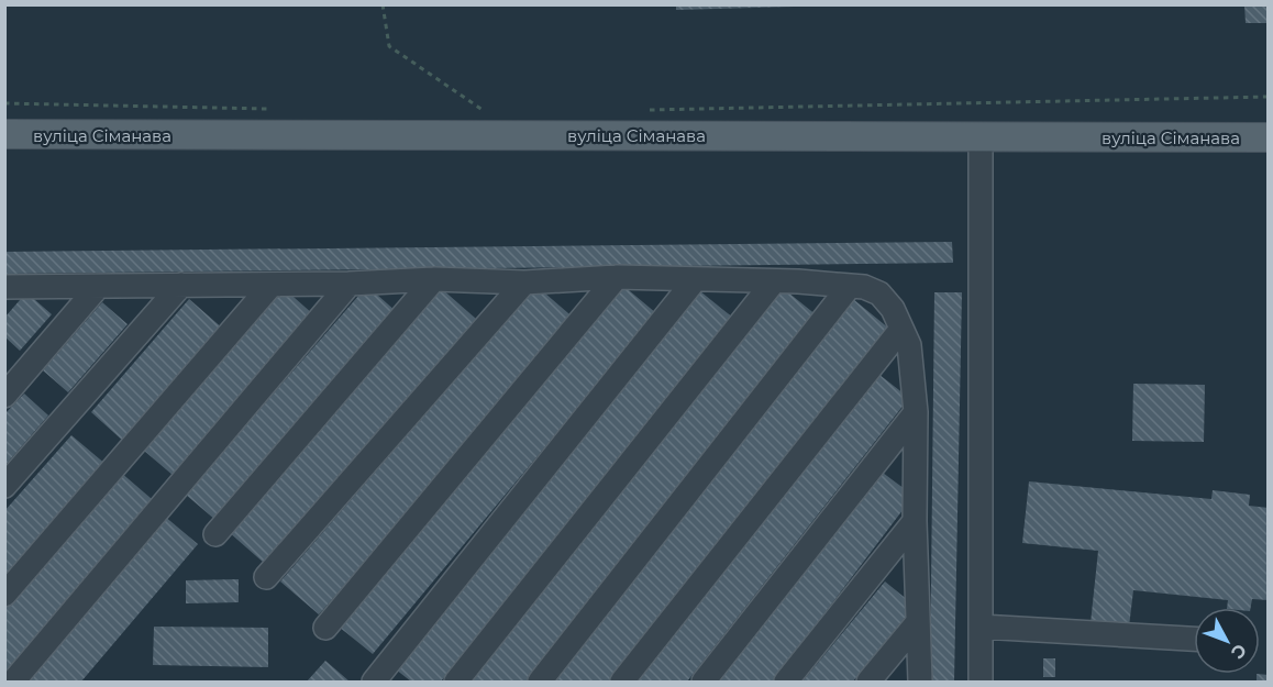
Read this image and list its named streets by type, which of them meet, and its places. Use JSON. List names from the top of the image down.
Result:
{
  "streets": {
    "main road": ["вуліца Сіманава"]
  },
  "north": "bottom right"
}
